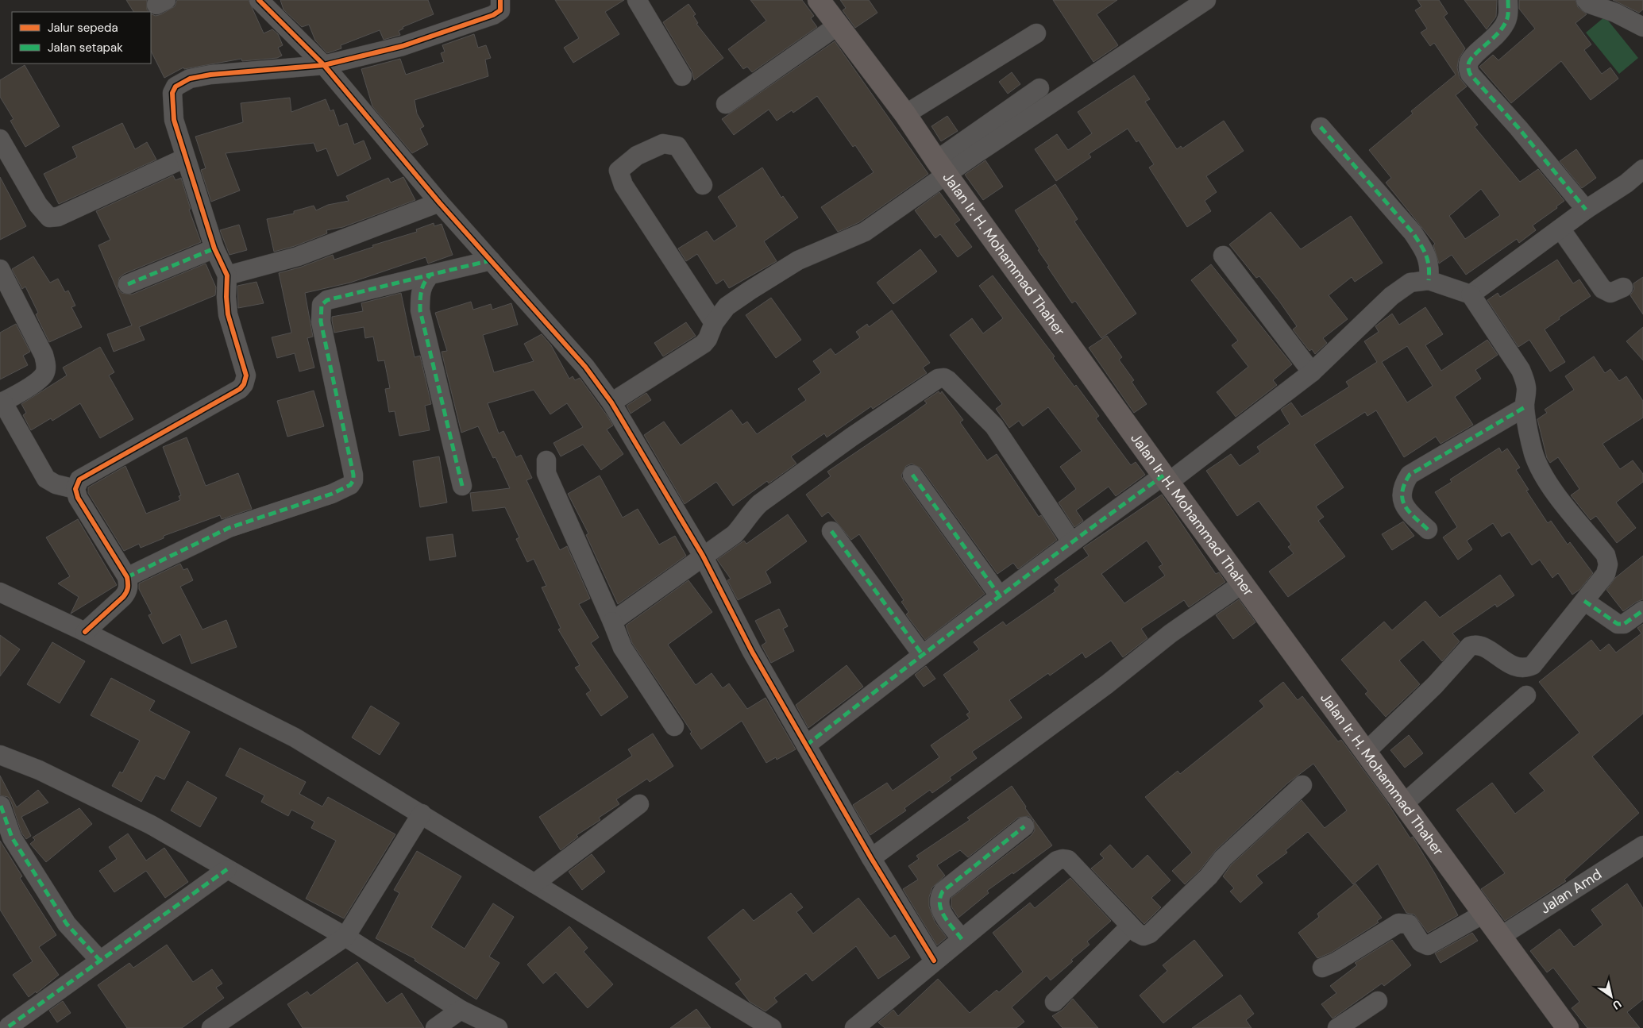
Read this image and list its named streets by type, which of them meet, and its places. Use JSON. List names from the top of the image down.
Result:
{
  "streets": {
    "main road": ["Jalan Ir. H. Mohammad Thaher"],
    "street": ["Jalan Amd"]
  },
  "crossings": [
    ["Jalan Ir. H. Mohammad Thaher", "Jalan Amd"]
  ],
  "legend": ["Jalur sepeda", "Jalan setapak"],
  "north": "bottom right"
}
